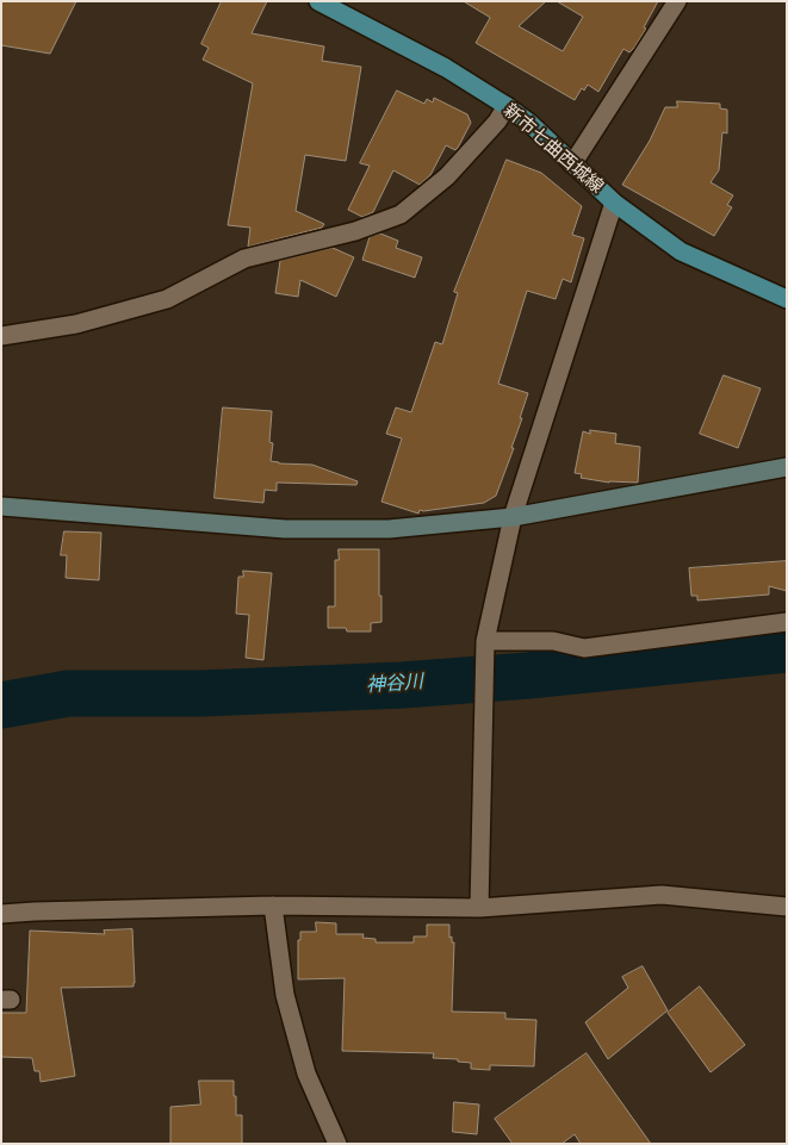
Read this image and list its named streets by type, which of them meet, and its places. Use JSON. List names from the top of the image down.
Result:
{
  "streets": {
    "main road": ["新市七曲西城線"]
  },
  "water": ["神谷川"]
}
